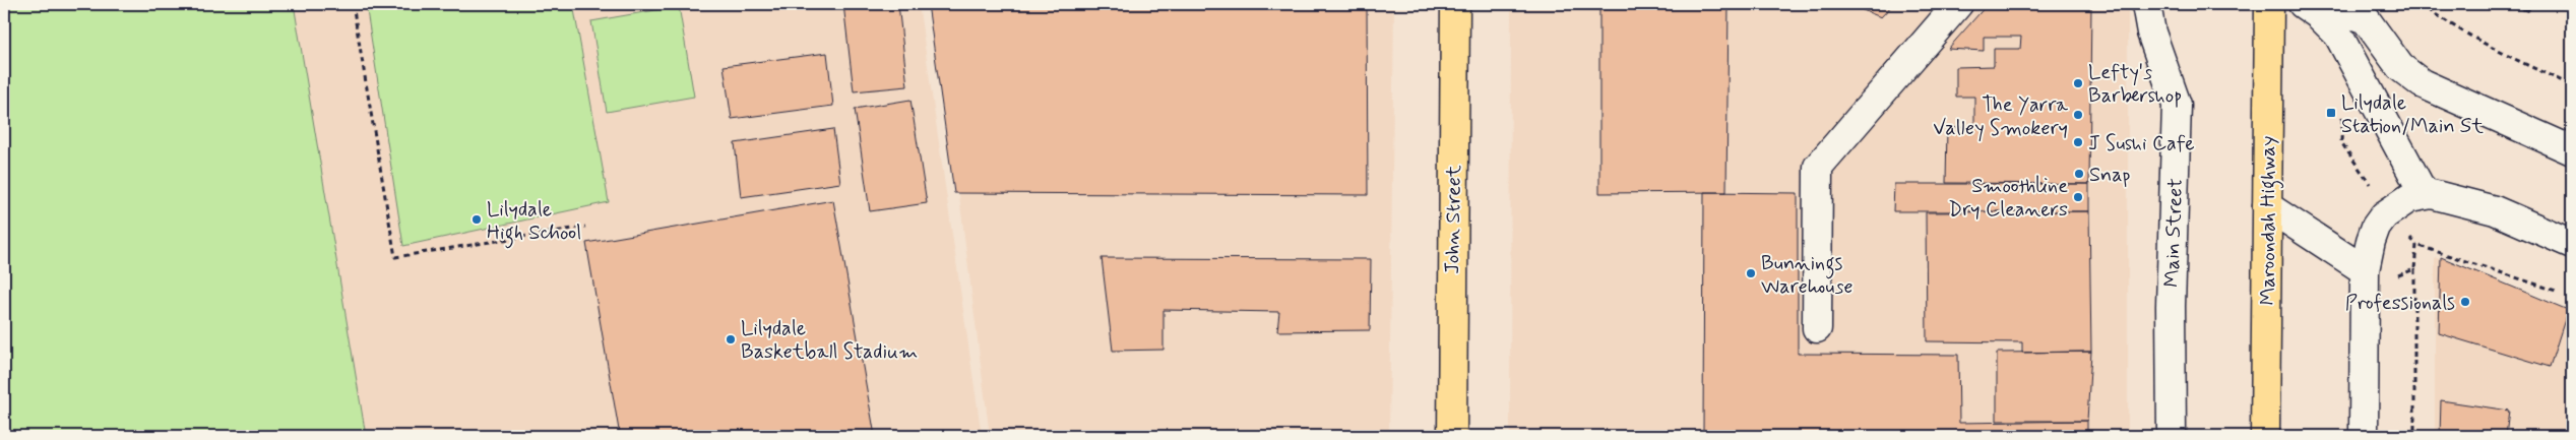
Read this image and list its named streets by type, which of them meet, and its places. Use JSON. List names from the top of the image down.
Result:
{
  "streets": {
    "main road": ["John Street", "Maroondah Highway"],
    "street": ["Main Street"]
  },
  "places": {
    "other": [
      "Lefty's Barbershop",
      "The Yarra Valley Smokery",
      "J Sushi Cafe",
      "Snap",
      "Smoothline Dry Cleaners",
      "Lilydale High School",
      "Bunnings Warehouse",
      "Professionals",
      "Lilydale Basketball Stadium"
    ],
    "transit": ["Lilydale Station/Main St"]
  }
}
